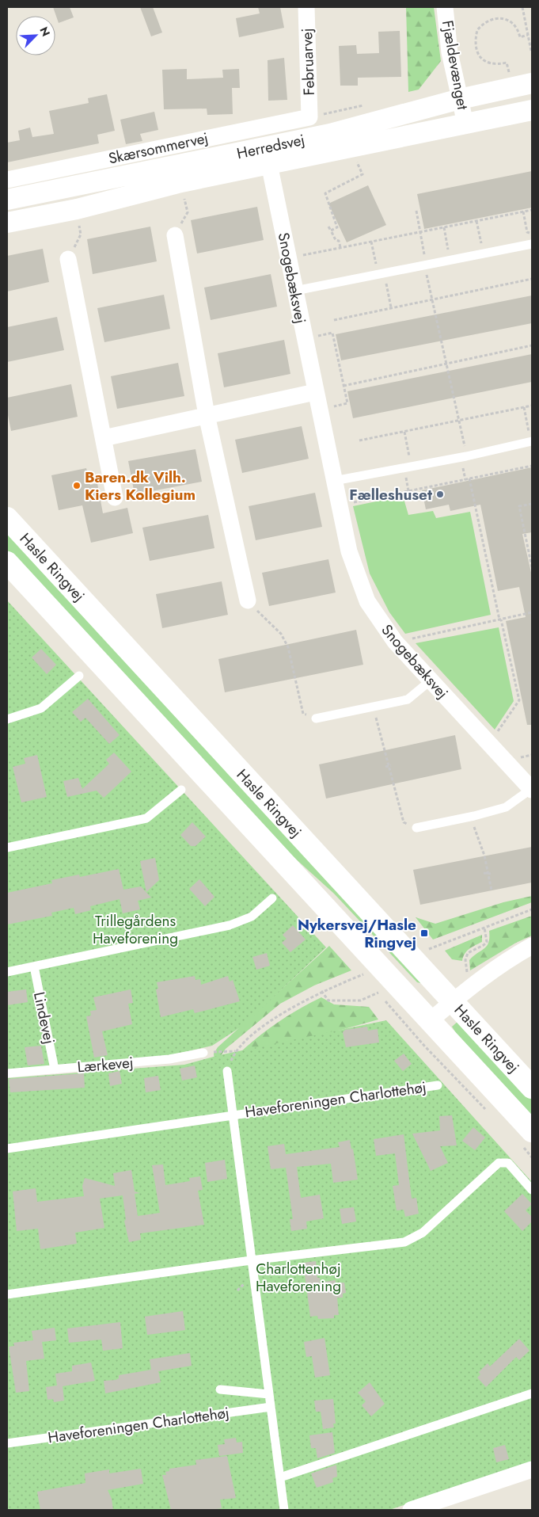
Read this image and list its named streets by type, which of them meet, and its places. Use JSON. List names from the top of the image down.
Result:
{
  "streets": {
    "main road": ["Hasle Ringvej"],
    "street": [
      "Februarvej",
      "Fjældevænget",
      "Herredsvej",
      "Skærsommervej",
      "Snogebæksvej"
    ],
    "lane": ["Lindevej", "Lærkevej", "Haveforeningen Charlottehøj"]
  },
  "crossings": [
    ["Februarvej", "Skærsommervej"],
    ["Fjældevænget", "Herredsvej"],
    ["Herredsvej", "Snogebæksvej"],
    ["Lindevej", "Lærkevej"]
  ],
  "parks": ["Trillegårdens Haveforening", "Charlottenhøj Haveforening"],
  "places": {
    "other": ["Baren.dk Vilh. Kiers Kollegium", "Fælleshuset"],
    "transit": ["Nykersvej/Hasle Ringvej"]
  },
  "north": "top right"
}
